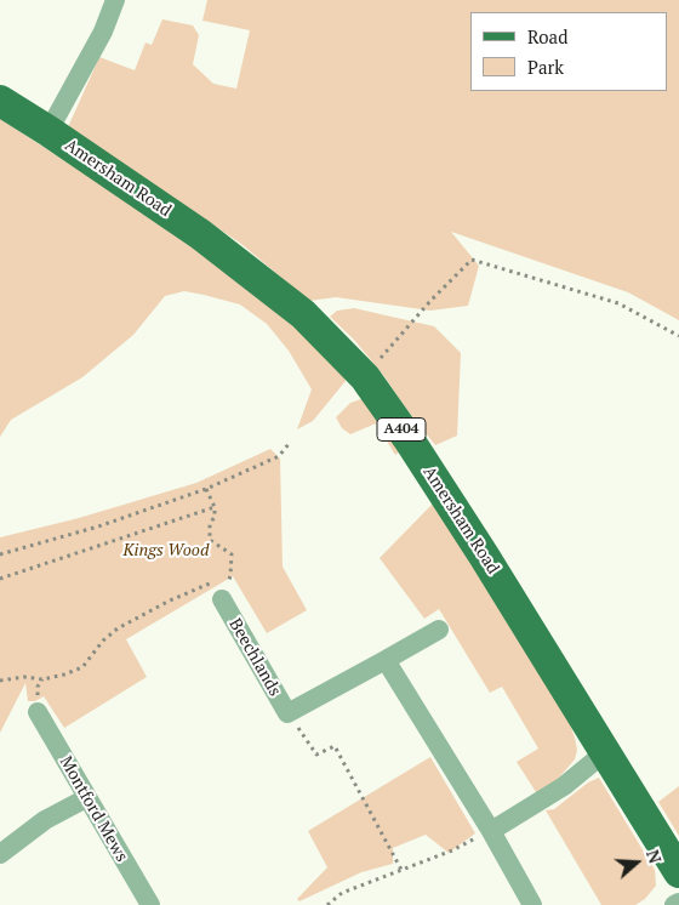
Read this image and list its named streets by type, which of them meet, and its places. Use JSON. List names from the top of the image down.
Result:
{
  "streets": {
    "main road": ["Amersham Road", "A404"],
    "street": ["Beechlands", "Montford Mews"]
  },
  "parks": ["Kings Wood"],
  "legend": ["Road", "Park"],
  "north": "right"
}
